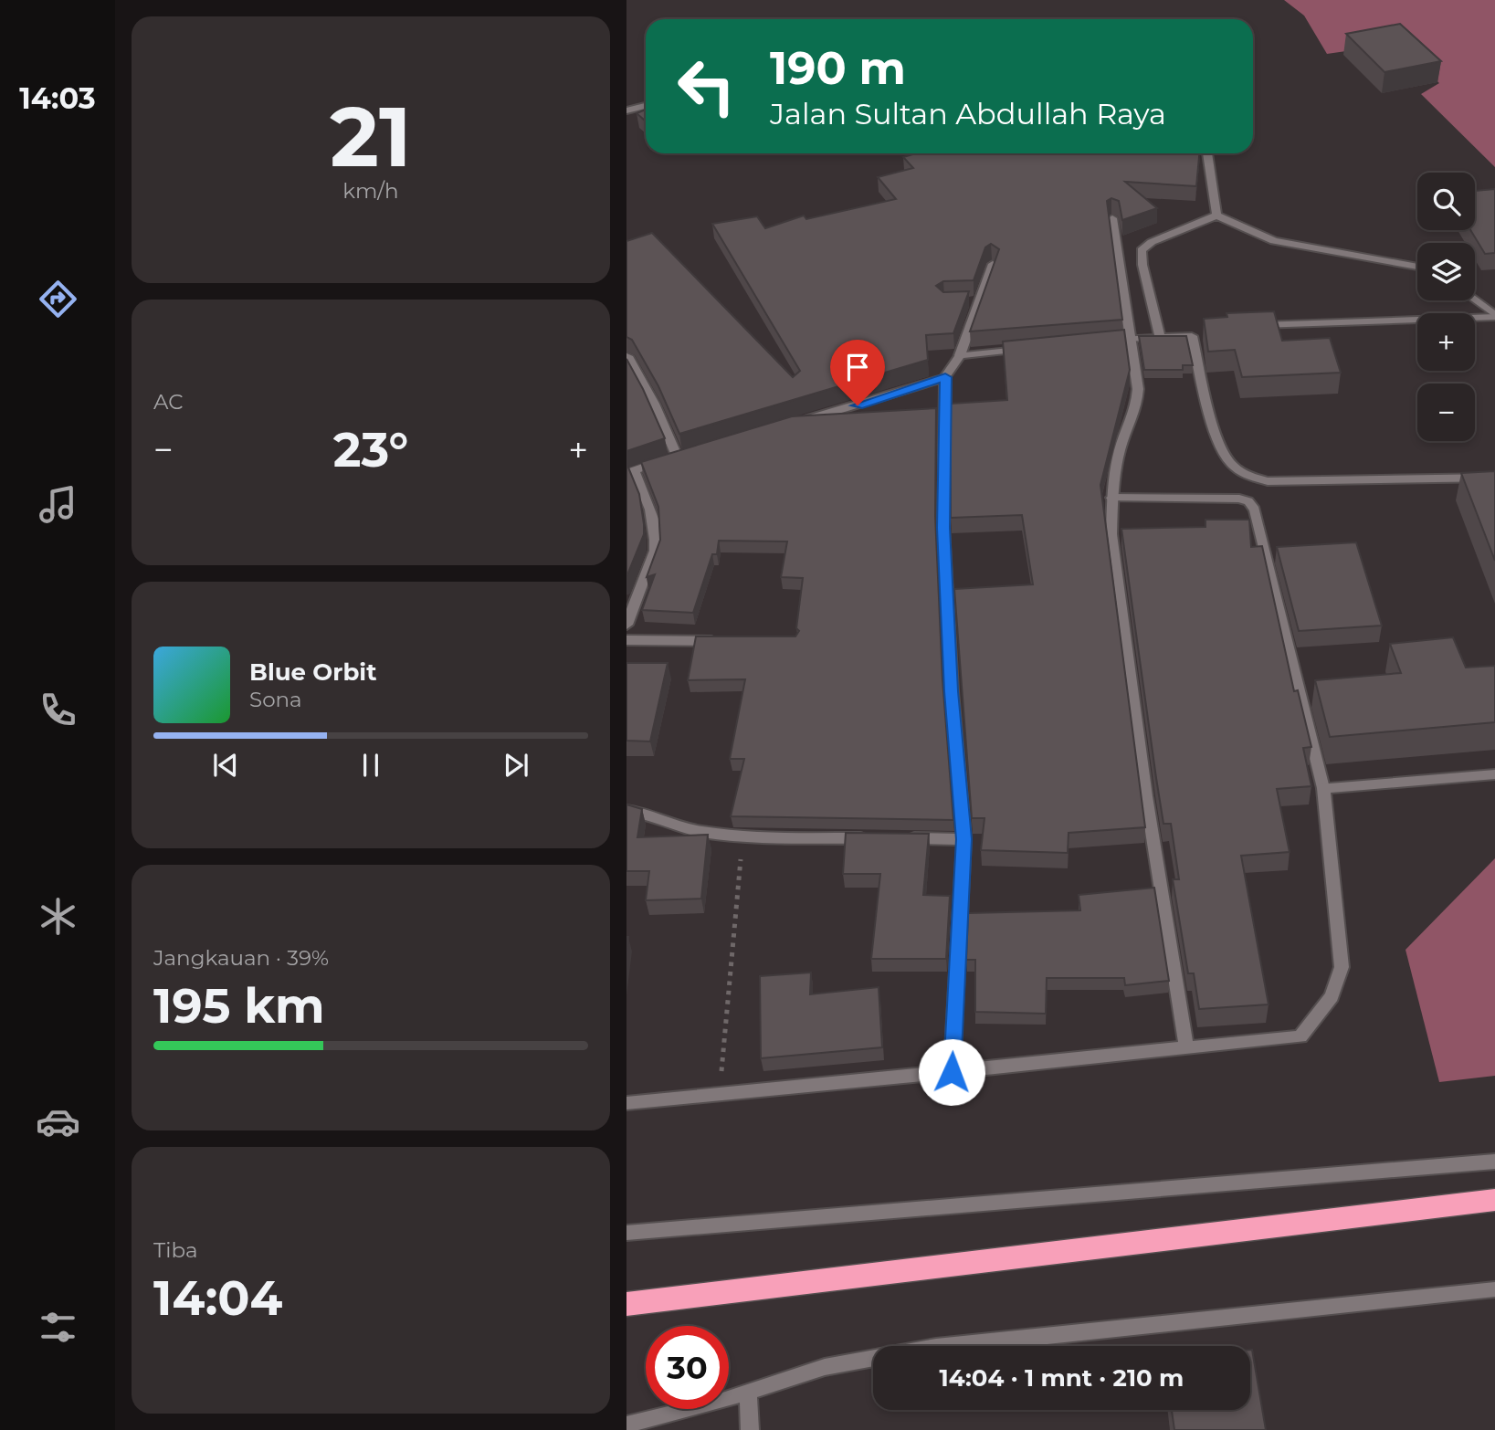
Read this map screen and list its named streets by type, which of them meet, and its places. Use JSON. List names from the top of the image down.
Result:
{
  "page": {
    "tabs": "14:03",
    "tile": [
      ["21", "km/h"],
      "AC",
      ["Jangkauan · 39%", "195 km"],
      ["Tiba", "14:04"]
    ],
    "turn": ["190 m", "Jalan Sultan Abdullah Raya"],
    "map_buttons": ["+", "−"],
    "heat": ["−", "23°", "+"],
    "song": ["Blue Orbit", "Sona"],
    "limit": "30",
    "trip": "14:04 · 1 mnt · 210 m"
  }
}
